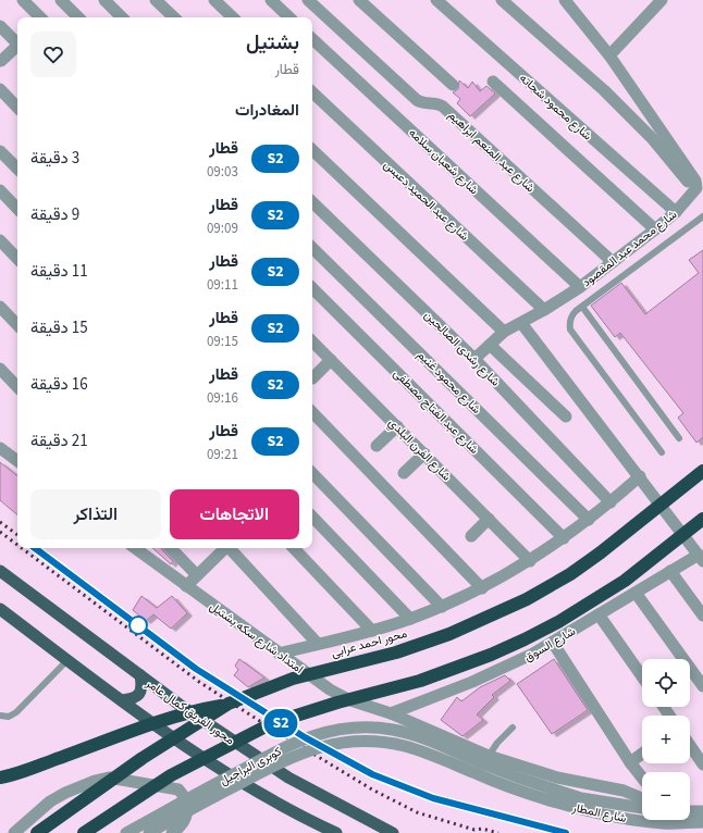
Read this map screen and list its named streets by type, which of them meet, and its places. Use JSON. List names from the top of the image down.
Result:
{
  "streets": {
    "highway": ["محور احمد عرابى"],
    "main road": ["محور الفريق كمال عامر"],
    "street": [
      "شارع محمود شحاته",
      "شارع عبد المنعم ابراهيم",
      "شارع شعبان سلامه",
      "شارع عبد الحميد دعبس",
      "شارع محمد عبد المقصود",
      "شارع رشدى الصالحين",
      "شارع محمود غنيم",
      "شارع عبد الفتاح مصطفى",
      "شارع الفرن البلدي",
      "امتداد شارع سكه بشتيل",
      "شارع السوق",
      "كوبرى البراجيل",
      "شارع المطار"
    ]
  },
  "crossings": [
    ["شارع محمود شحاته", "شارع محمد عبد المقصود"],
    ["شارع عبد المنعم ابراهيم", "شارع محمد عبد المقصود"],
    ["شارع شعبان سلامه", "شارع محمد عبد المقصود"],
    ["شارع عبد الحميد دعبس", "شارع محمد عبد المقصود"],
    ["شارع محمد عبد المقصود", "شارع رشدى الصالحين"],
    ["امتداد شارع سكه بشتيل", "شارع السوق"],
    ["كوبرى البراجيل", "شارع المطار"]
  ],
  "page": {
    "on_map": "S2",
    "heading": [
      ["بشتيل", "قطار"],
      "المغادرات"
    ],
    "list": [
      {
        "mark": "S2",
        "name": "قطار",
        "note": "09:03",
        "value": "3 دقيقة"
      },
      {
        "mark": "S2",
        "name": "قطار",
        "note": "09:09",
        "value": "9 دقيقة"
      },
      {
        "mark": "S2",
        "name": "قطار",
        "note": "09:11",
        "value": "11 دقيقة"
      },
      {
        "mark": "S2",
        "name": "قطار",
        "note": "09:15",
        "value": "15 دقيقة"
      },
      {
        "mark": "S2",
        "name": "قطار",
        "note": "09:16",
        "value": "16 دقيقة"
      },
      {
        "mark": "S2",
        "name": "قطار",
        "note": "09:21",
        "value": "21 دقيقة"
      }
    ],
    "buttons": ["الاتجاهات", "التذاكر"],
    "map_buttons": ["+", "−"]
  }
}
